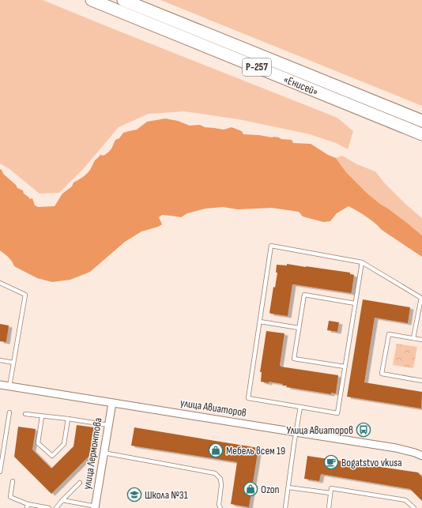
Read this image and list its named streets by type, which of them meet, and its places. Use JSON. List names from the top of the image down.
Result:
{
  "streets": {
    "highway": ["Р-257", "«Енисей»"],
    "street": ["улица Авиаторов", "улица Лермонтова"]
  },
  "crossings": [
    ["улица Авиаторов", "улица Лермонтова"]
  ],
  "places": {
    "bus stop": ["Улица Авиаторов"],
    "shop": ["Мебель всем 19", "Ozon"],
    "cafe": ["Bogatstvo vkusa"],
    "school or university": ["Школа №31"]
  }
}
